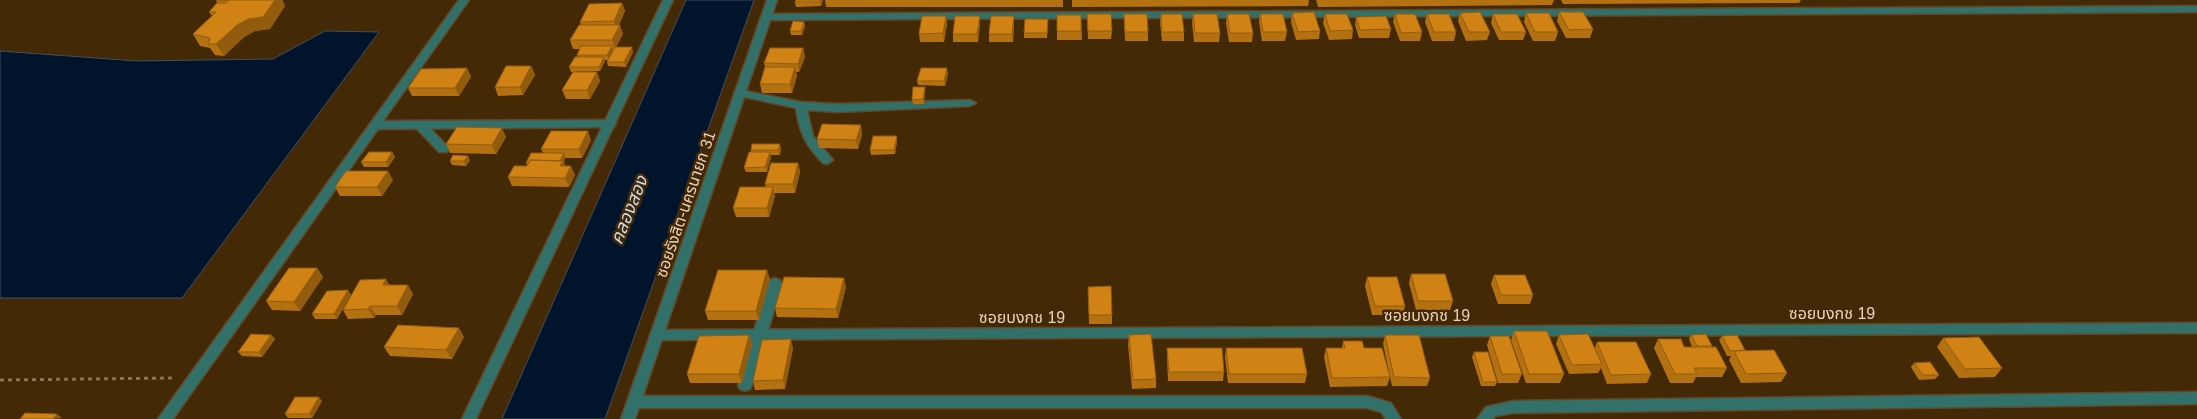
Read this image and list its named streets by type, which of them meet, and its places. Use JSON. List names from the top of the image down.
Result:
{
  "streets": {
    "street": ["ซอยรังสิต-นครนายก 31", "ซอยบงกช 19"]
  },
  "crossings": [
    ["ซอยรังสิต-นครนายก 31", "ซอยบงกช 19"]
  ],
  "water": ["คลองสอง"]
}
